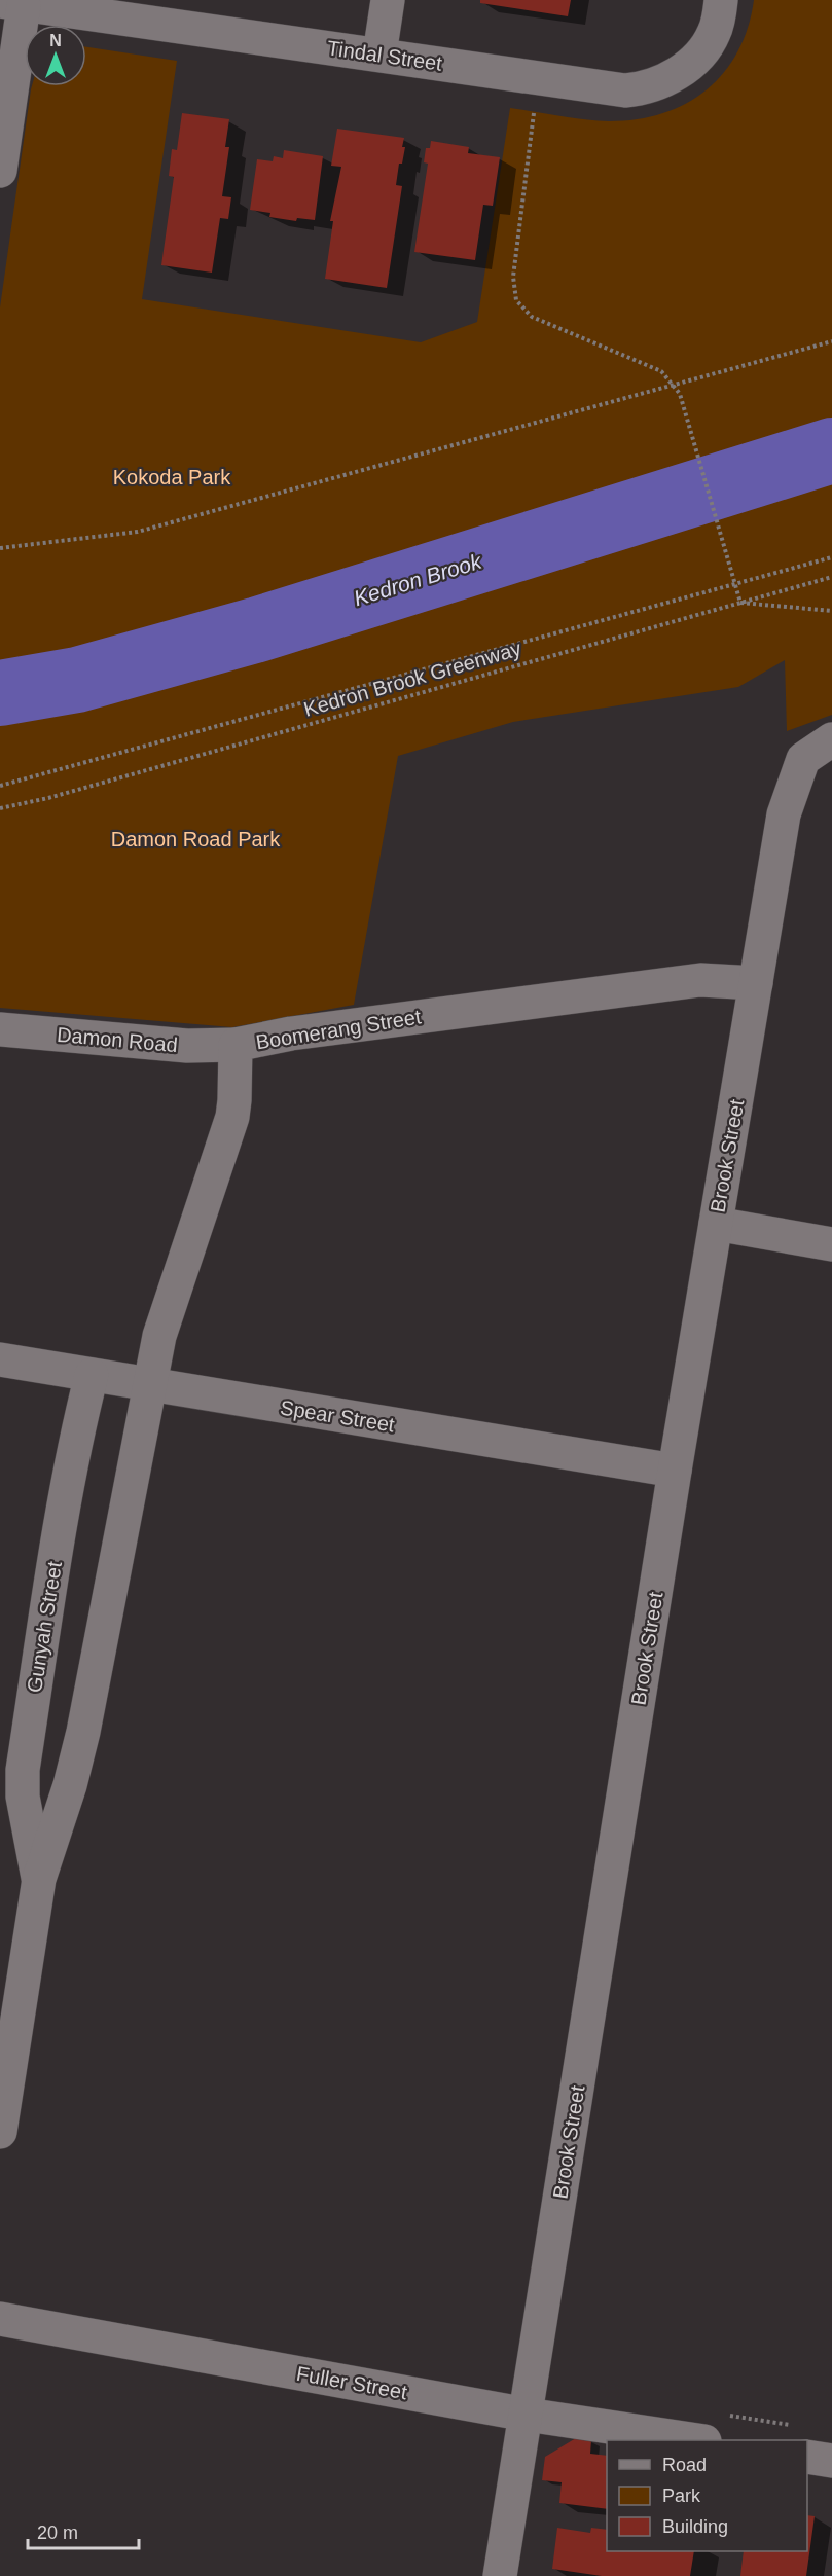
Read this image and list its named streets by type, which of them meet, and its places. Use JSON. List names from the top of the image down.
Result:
{
  "streets": {
    "street": [
      "Tindal Street",
      "Boomerang Street",
      "Damon Road",
      "Brook Street",
      "Spear Street",
      "Gunyah Street",
      "Fuller Street"
    ],
    "path": ["Kedron Brook Greenway"]
  },
  "crossings": [
    ["Boomerang Street", "Damon Road"],
    ["Boomerang Street", "Brook Street"],
    ["Boomerang Street", "Spear Street"],
    ["Boomerang Street", "Gunyah Street"],
    ["Brook Street", "Spear Street"],
    ["Brook Street", "Fuller Street"],
    ["Spear Street", "Gunyah Street"]
  ],
  "water": ["Kedron Brook"],
  "parks": ["Kokoda Park", "Damon Road Park"],
  "legend": ["Road", "Park", "Building"],
  "scale_bar": "20 m",
  "north": "top"
}
